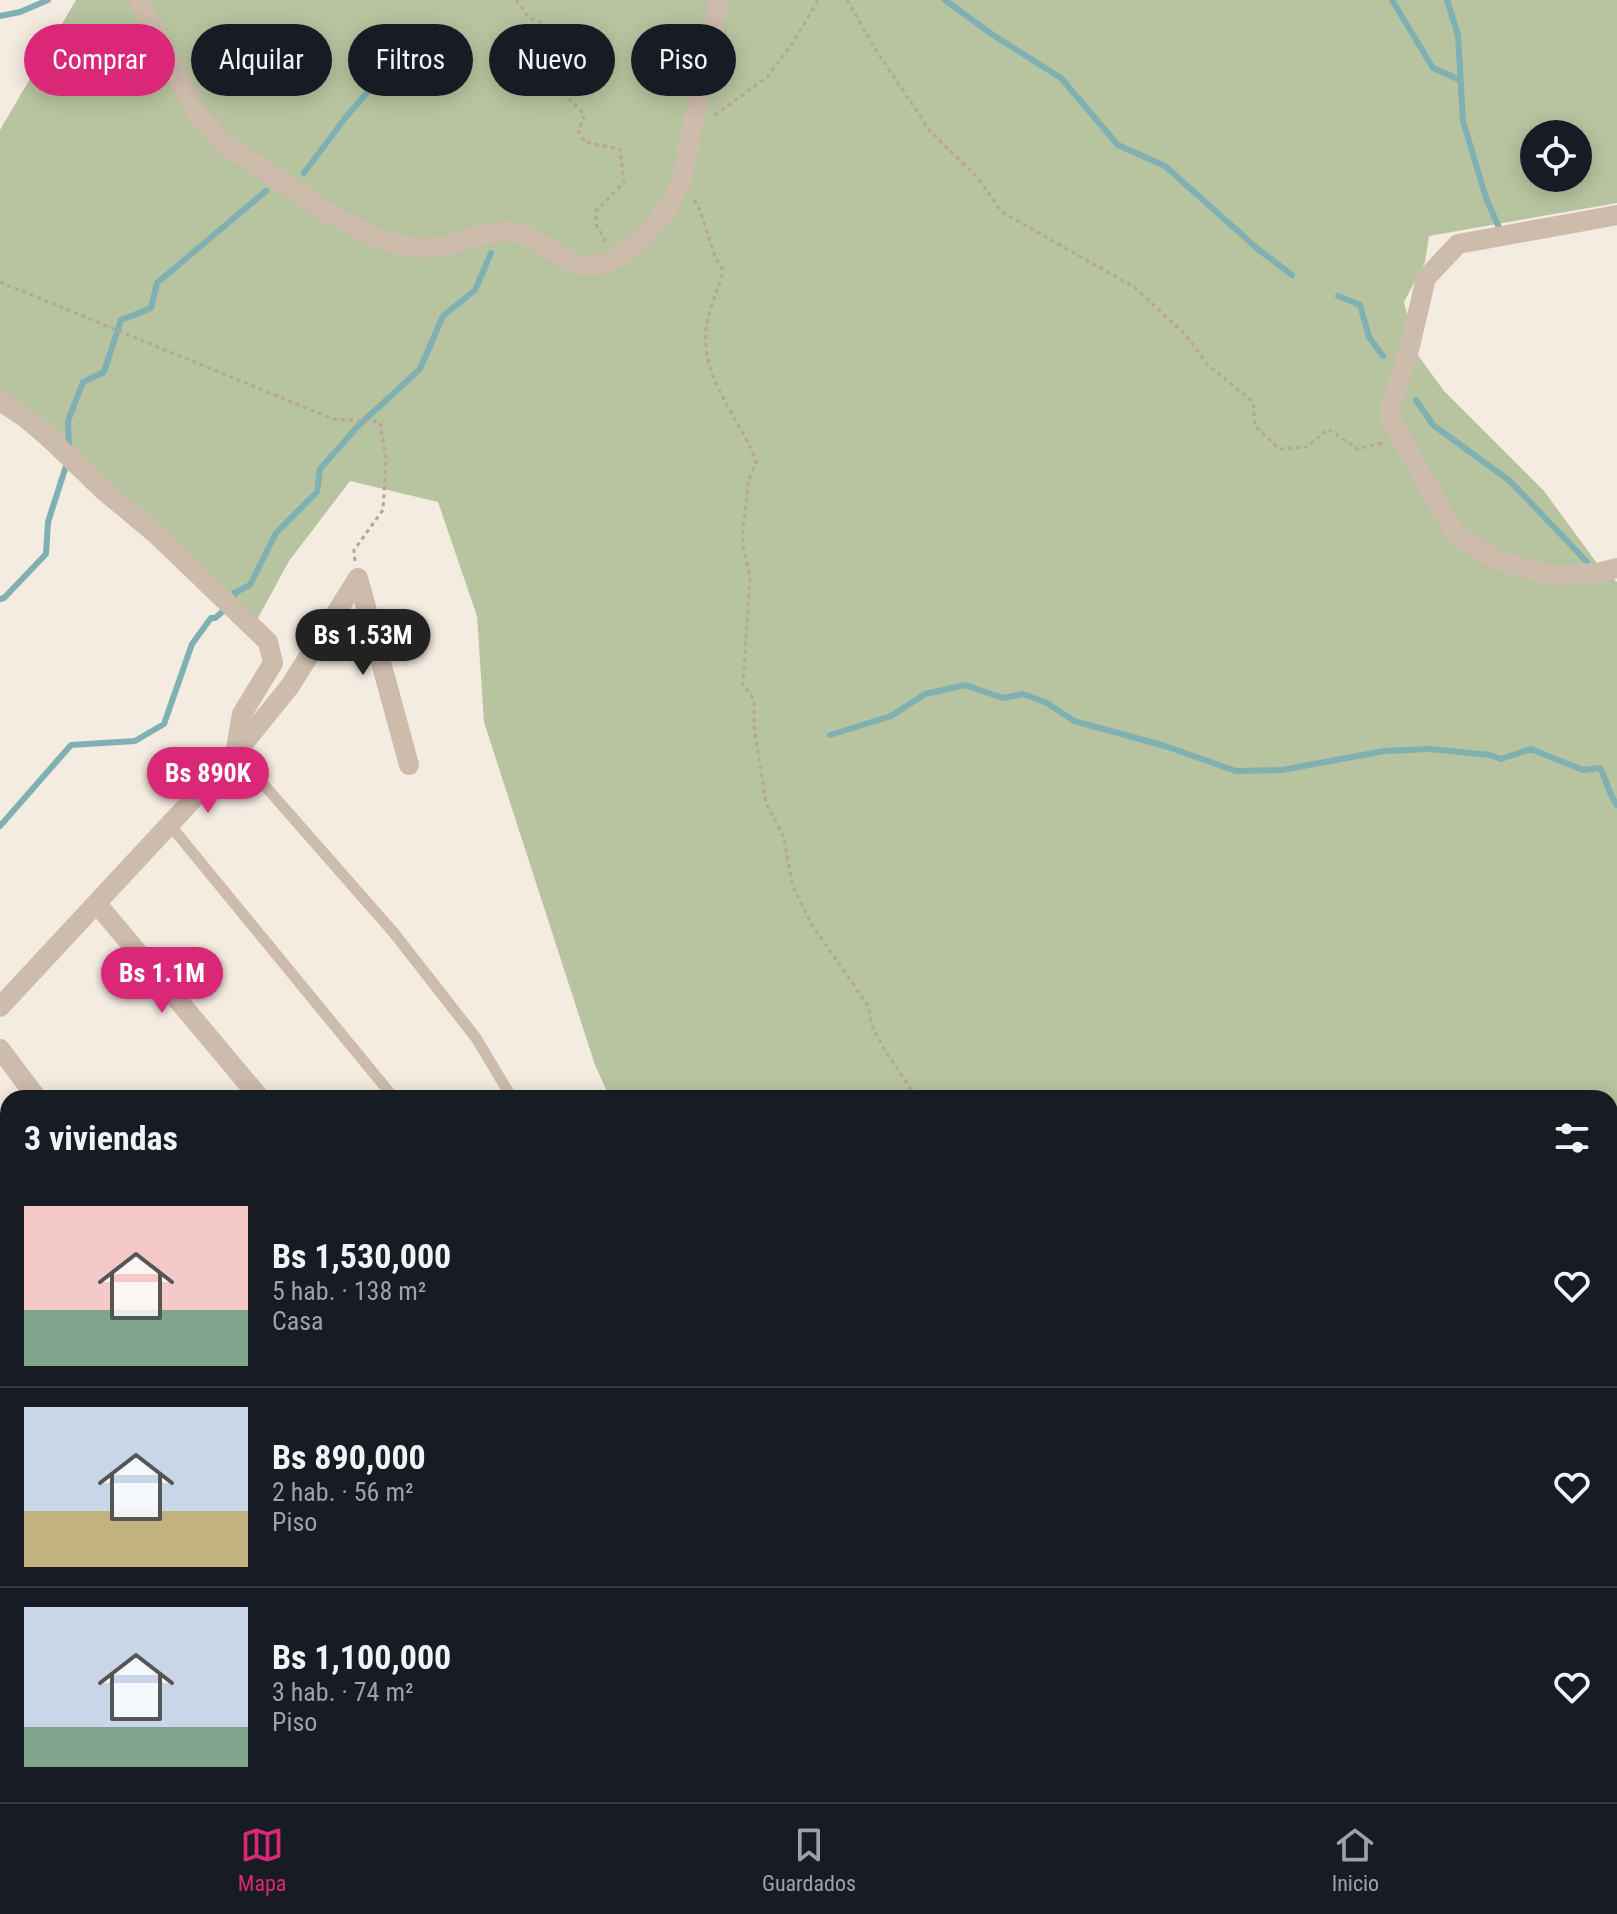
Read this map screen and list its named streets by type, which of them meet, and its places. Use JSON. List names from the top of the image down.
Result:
{
  "page": {
    "chip": [
      "Comprar",
      "Alquilar",
      "Filtros",
      "Nuevo",
      "Piso"
    ],
    "price": ["Bs 1.53M", "Bs 890K", "Bs 1.1M"],
    "heading": "3 viviendas",
    "list": [
      {
        "name": "Bs 1,530,000",
        "note": "5 hab. · 138 m² · Casa"
      },
      {
        "name": "Bs 890,000",
        "note": "2 hab. · 56 m² · Piso"
      },
      {
        "name": "Bs 1,100,000",
        "note": "3 hab. · 74 m² · Piso"
      }
    ],
    "tabs": ["Mapa", "Guardados", "Inicio"]
  }
}
